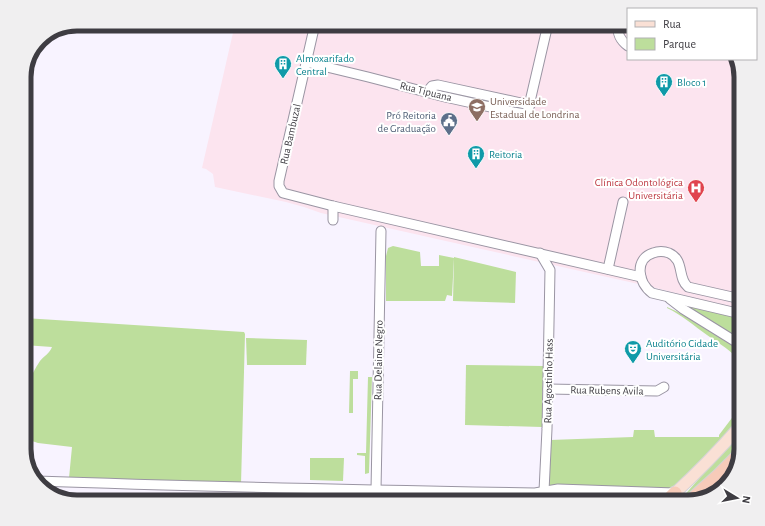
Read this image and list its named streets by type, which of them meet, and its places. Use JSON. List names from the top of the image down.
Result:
{
  "streets": {
    "street": [
      "Rua Tipuana",
      "Rua Bambuzal",
      "Rua Delaine Negro",
      "Rua Agostinho Hass",
      "Rua Rubens Avila"
    ]
  },
  "crossings": [
    ["Rua Tipuana", "Rua Bambuzal"],
    ["Rua Bambuzal", "Rua Agostinho Hass"],
    ["Rua Agostinho Hass", "Rua Rubens Avila"]
  ],
  "places": {
    "building": ["Almoxarifado Central", "Bloco 1", "Reitoria"],
    "school or university": ["Universidade Estadual de Londrina"],
    "public building": ["Pró Reitoria de Graduação"],
    "hospital": ["Clínica Odontológica Universitária"],
    "theatre": ["Auditório Cidade Universitária"]
  },
  "legend": ["Rua", "Parque"],
  "north": "right"
}
